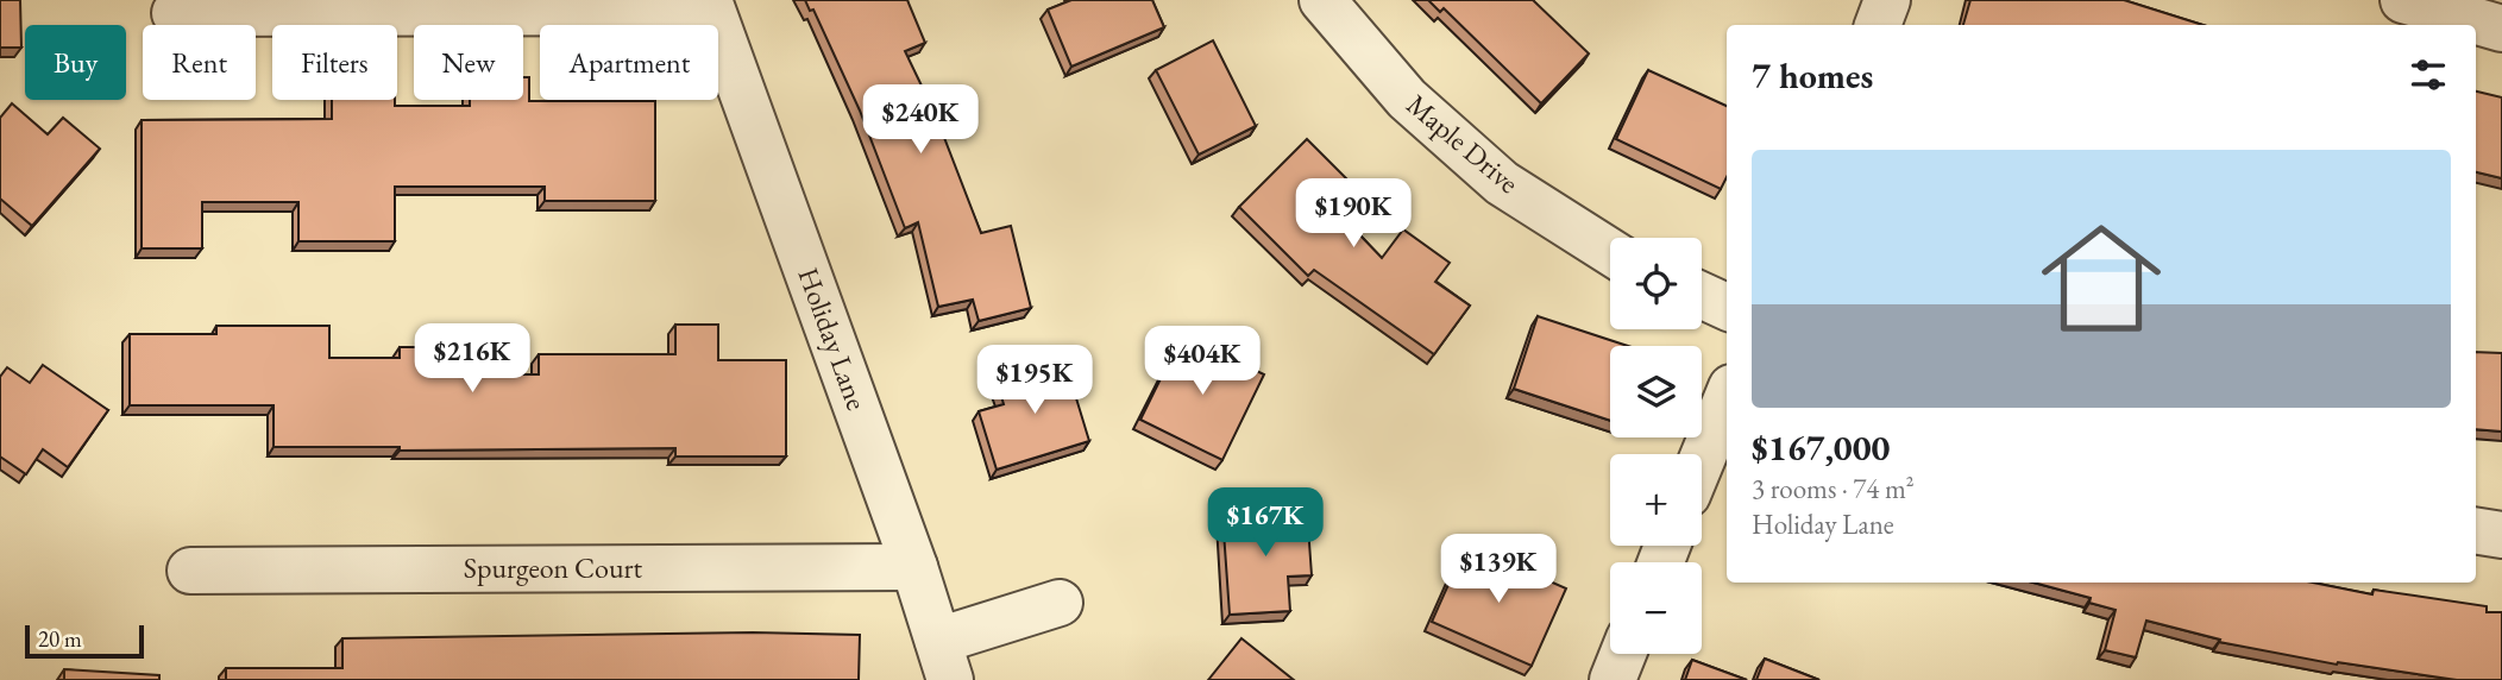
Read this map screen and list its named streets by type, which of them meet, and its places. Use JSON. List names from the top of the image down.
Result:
{
  "streets": {
    "street": ["Maple Drive", "Holiday Lane", "Spurgeon Court"]
  },
  "crossings": [
    ["Holiday Lane", "Spurgeon Court"]
  ],
  "scale_bar": "20 m",
  "page": {
    "chip": [
      "Buy",
      "Rent",
      "Filters",
      "New",
      "Apartment"
    ],
    "heading": "7 homes",
    "price": [
      "$240K",
      "$190K",
      "$216K",
      "$404K",
      "$195K",
      "$167K",
      "$139K"
    ],
    "list": [
      {
        "name": "$167,000",
        "note": "3 rooms · 74 m² · Holiday Lane"
      }
    ],
    "map_buttons": ["+", "−"],
    "scale": "20 m"
  }
}
